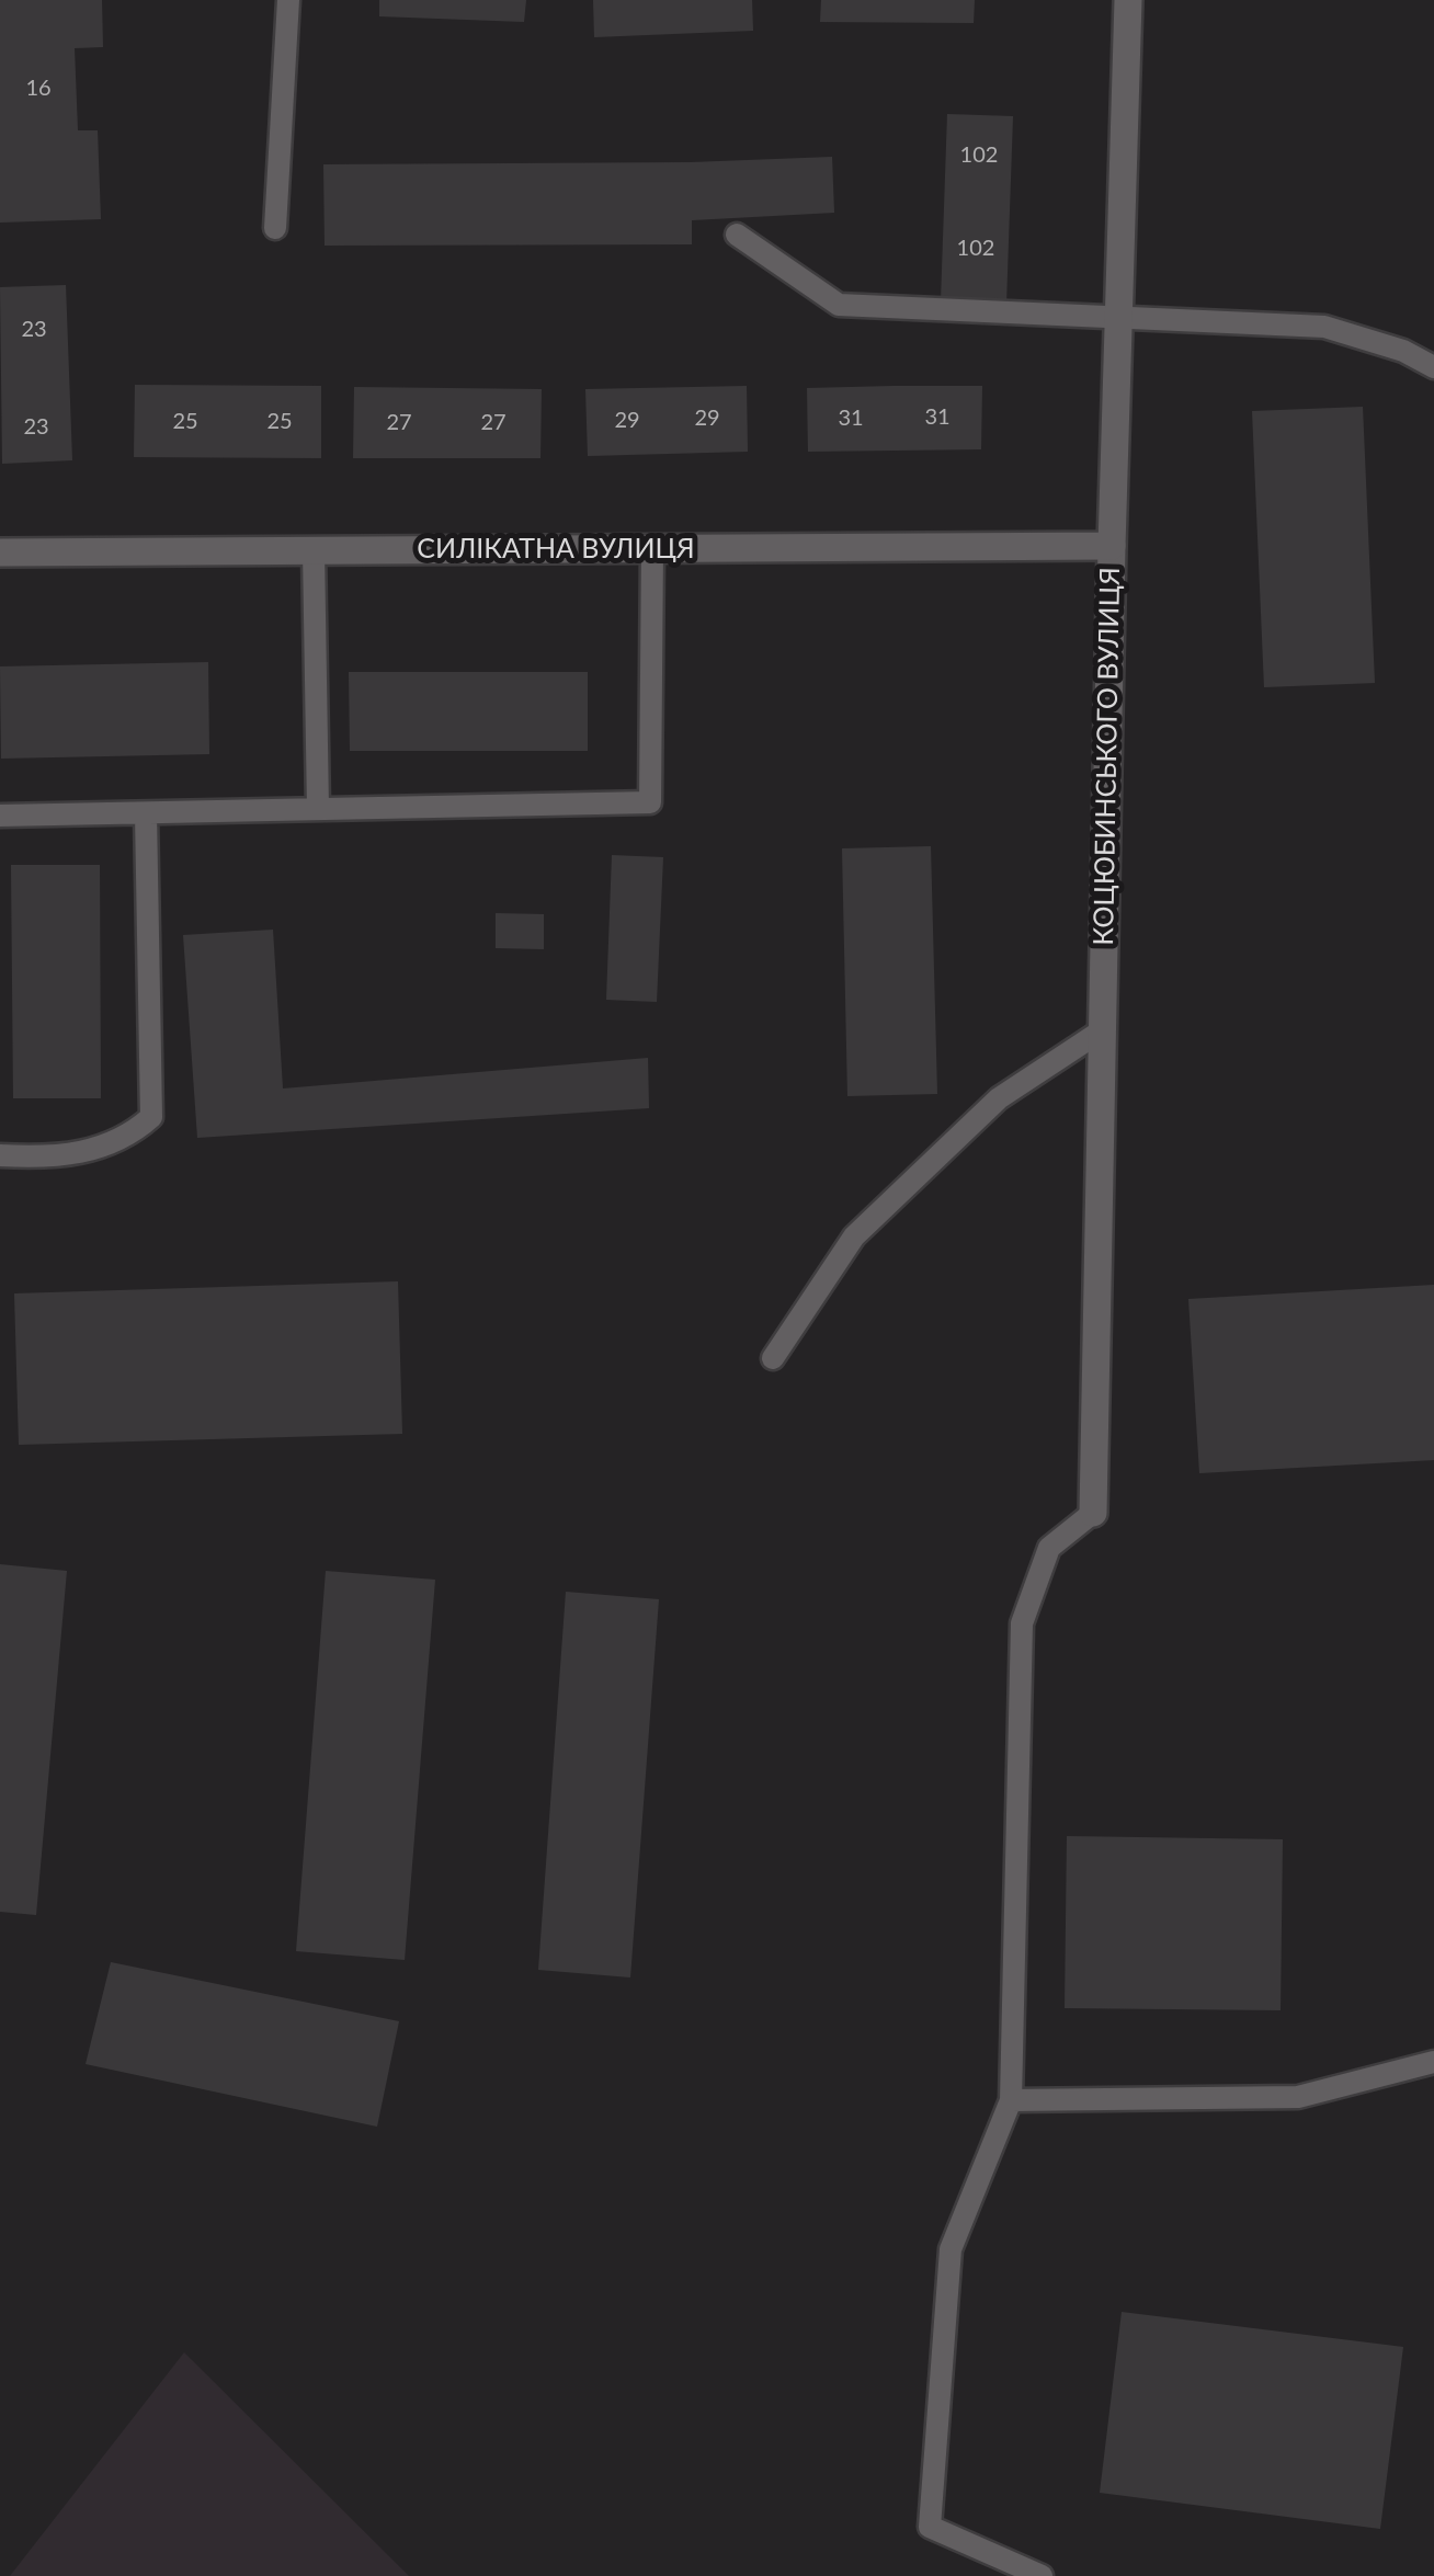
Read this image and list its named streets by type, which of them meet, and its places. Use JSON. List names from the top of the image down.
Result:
{
  "streets": {
    "street": ["СИЛІКАТНА ВУЛИЦЯ", "КОЦЮБИНСЬКОГО ВУЛИЦЯ"]
  },
  "crossings": [
    ["СИЛІКАТНА ВУЛИЦЯ", "КОЦЮБИНСЬКОГО ВУЛИЦЯ"]
  ],
  "house_numbers": [
    "16",
    "102",
    "102",
    "23",
    "31",
    "29",
    "31",
    "29",
    "25",
    "25",
    "27",
    "27",
    "23"
  ]
}
